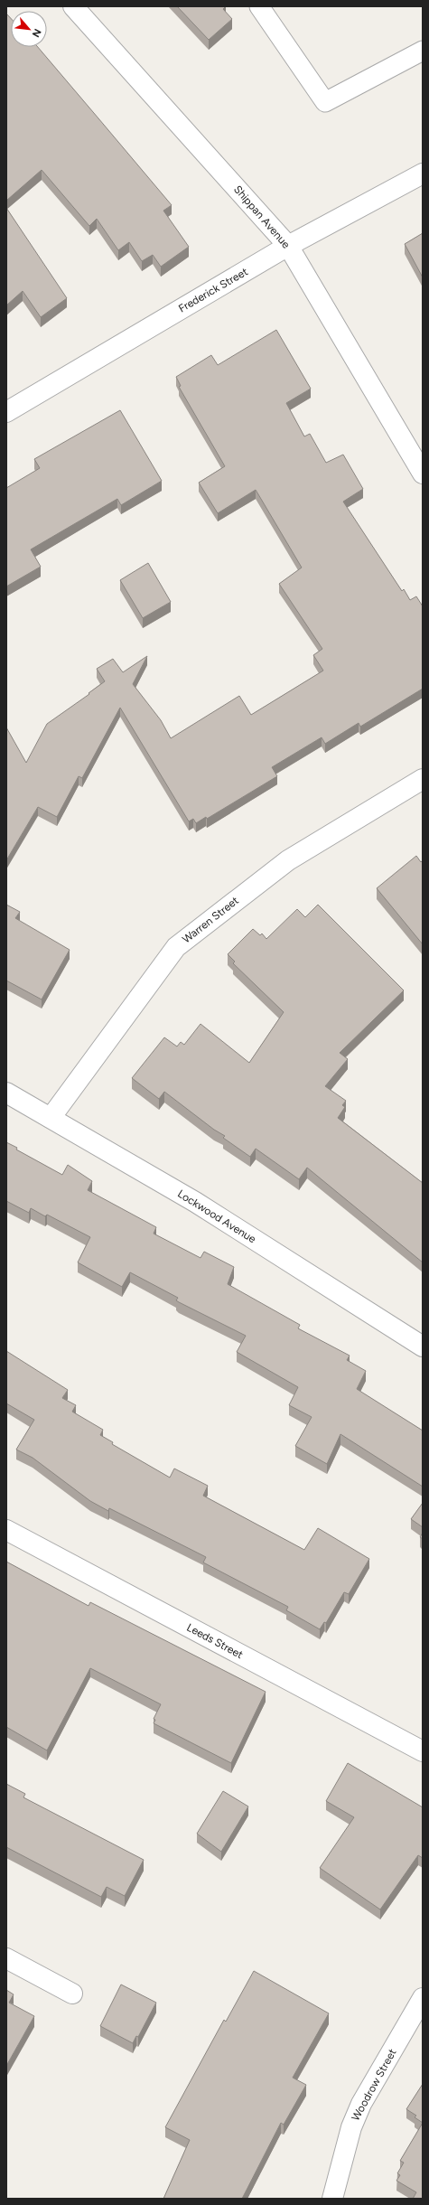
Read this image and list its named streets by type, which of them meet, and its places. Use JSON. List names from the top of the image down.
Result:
{
  "streets": {
    "street": [
      "Shippan Avenue",
      "Frederick Street",
      "Warren Street",
      "Lockwood Avenue",
      "Leeds Street",
      "Woodrow Street"
    ]
  },
  "crossings": [
    ["Shippan Avenue", "Frederick Street"],
    ["Warren Street", "Lockwood Avenue"]
  ],
  "north": "bottom right"
}
